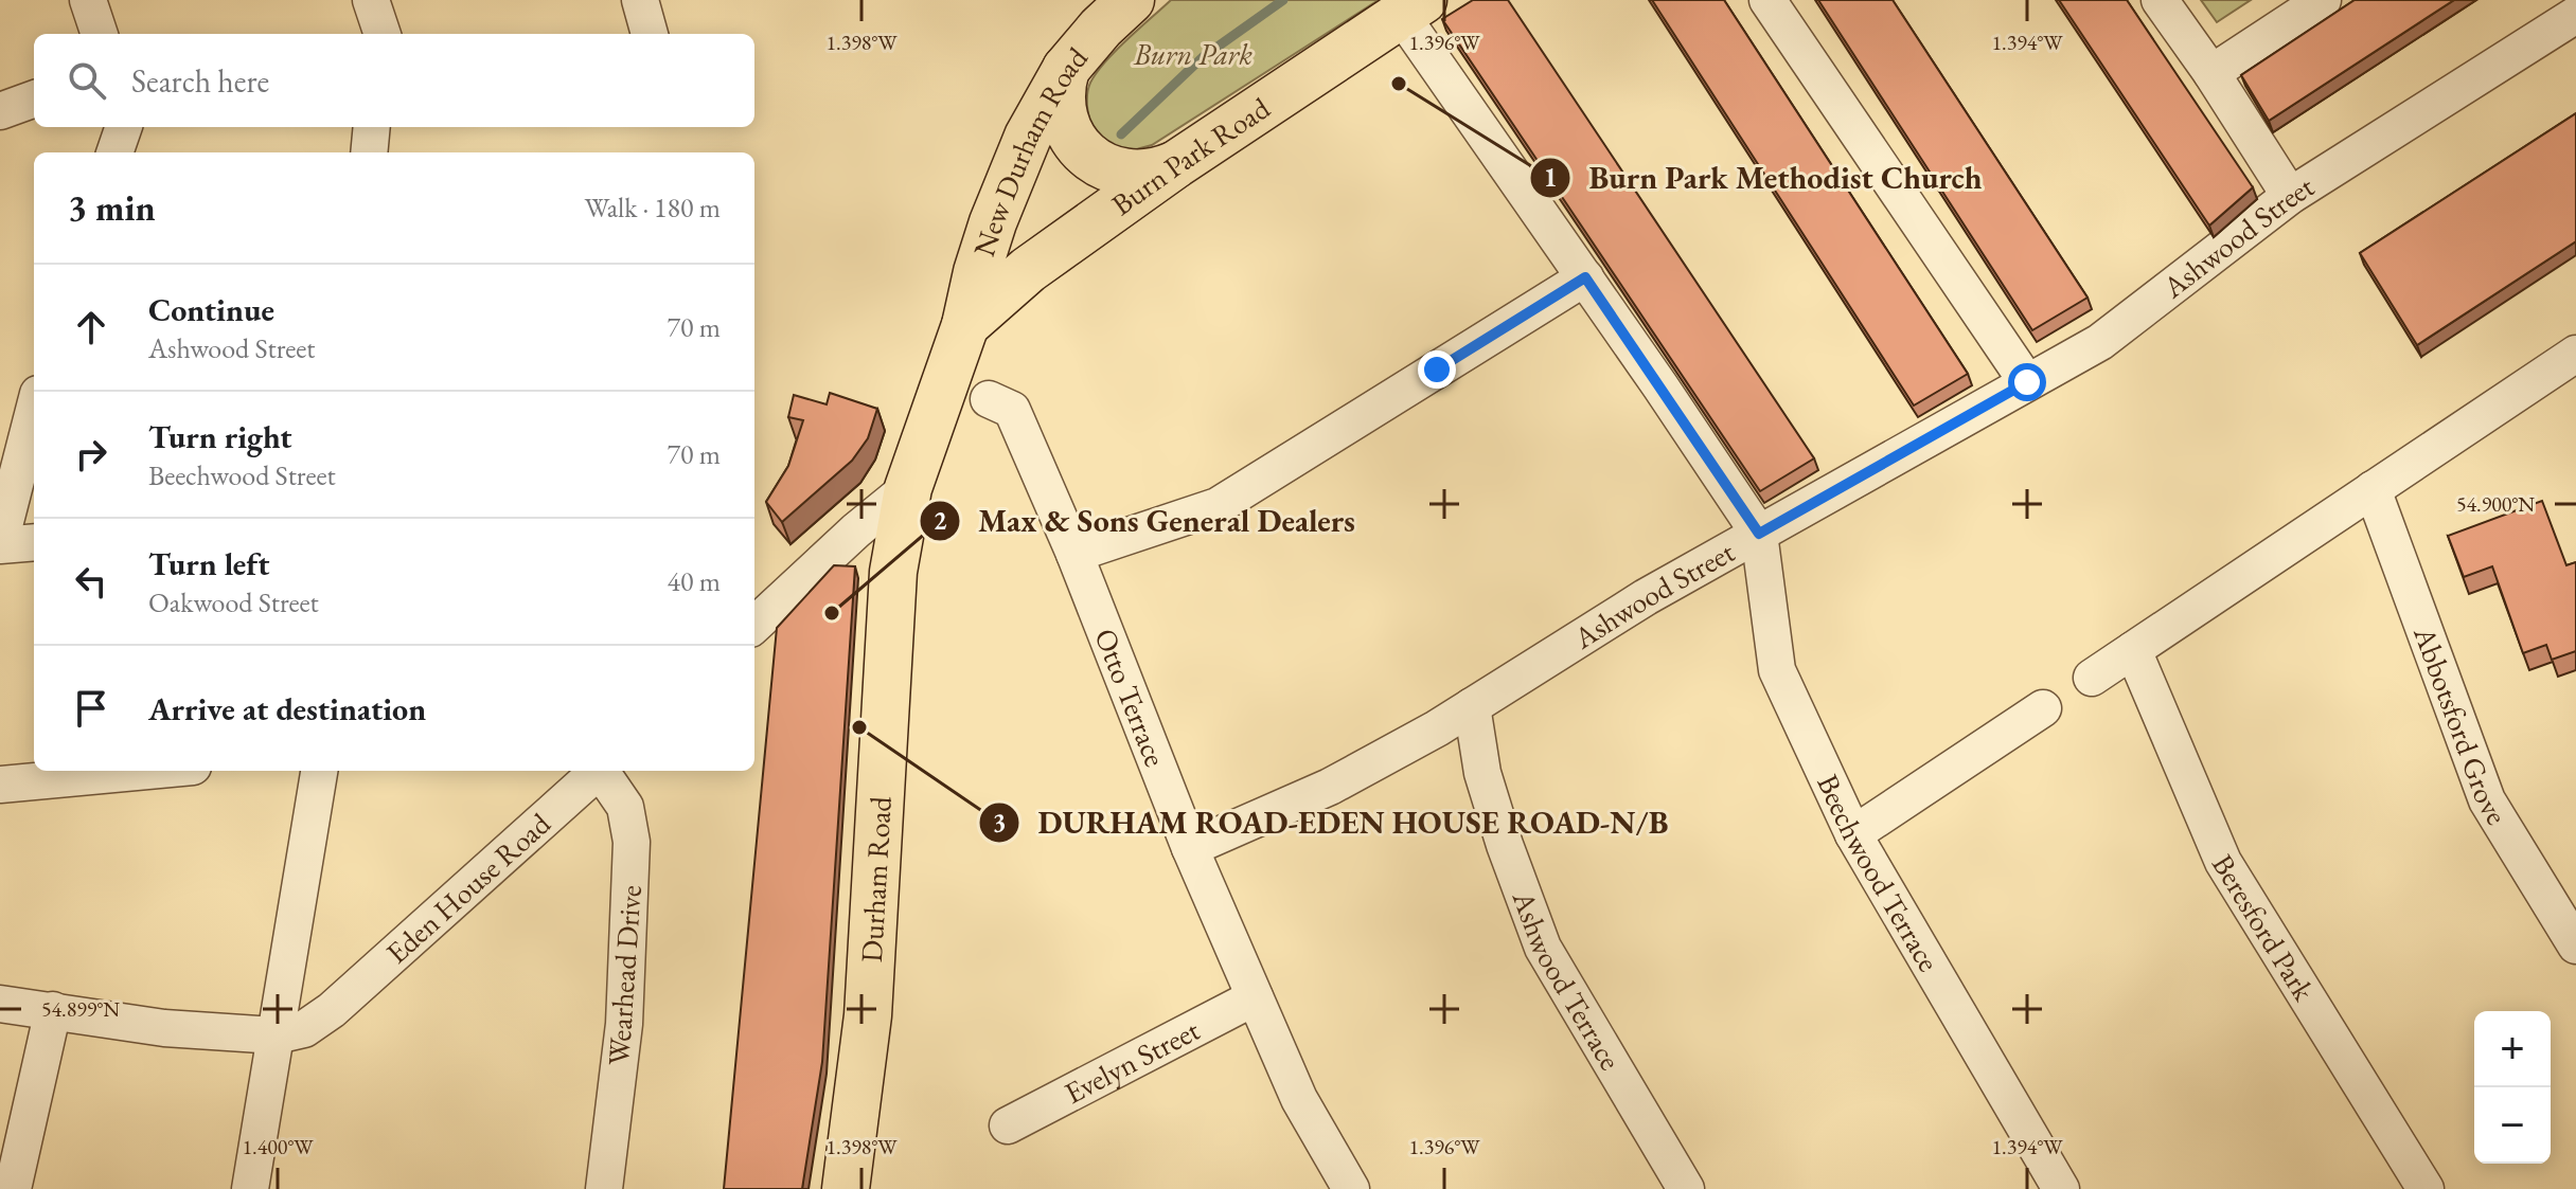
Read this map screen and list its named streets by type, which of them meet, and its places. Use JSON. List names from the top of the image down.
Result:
{
  "streets": {
    "highway": ["New Durham Road", "Burn Park Road", "Durham Road"],
    "street": [
      "Ashwood Street",
      "Otto Terrace",
      "Abbotsford Grove",
      "Beechwood Terrace",
      "Eden House Road",
      "Beresford Park",
      "Wearhead Drive",
      "Ashwood Terrace",
      "Evelyn Street"
    ]
  },
  "crossings": [
    ["New Durham Road", "Burn Park Road"],
    ["New Durham Road", "Durham Road"],
    ["Burn Park Road", "Durham Road"],
    ["Ashwood Street", "Otto Terrace"],
    ["Ashwood Street", "Beechwood Terrace"],
    ["Ashwood Street", "Ashwood Terrace"],
    ["Otto Terrace", "Evelyn Street"]
  ],
  "parks": ["Burn Park"],
  "places": ["Burn Park Methodist Church", "Max & Sons General Dealers", "DURHAM ROAD-EDEN HOUSE ROAD-N/B"],
  "page": {
    "search": "Search here",
    "heading": ["3 min", "Walk · 180 m"],
    "list": [
      ["Continue", "Ashwood Street", "70 m"],
      ["Turn right", "Beechwood Street", "70 m"],
      ["Turn left", "Oakwood Street", "40 m"],
      "Arrive at destination"
    ],
    "map_buttons": ["+", "−"]
  },
  "coordinates": [
    "1.398°W",
    "1.396°W",
    "1.394°W",
    "54.900°N",
    "54.899°N",
    "1.400°W"
  ]
}
